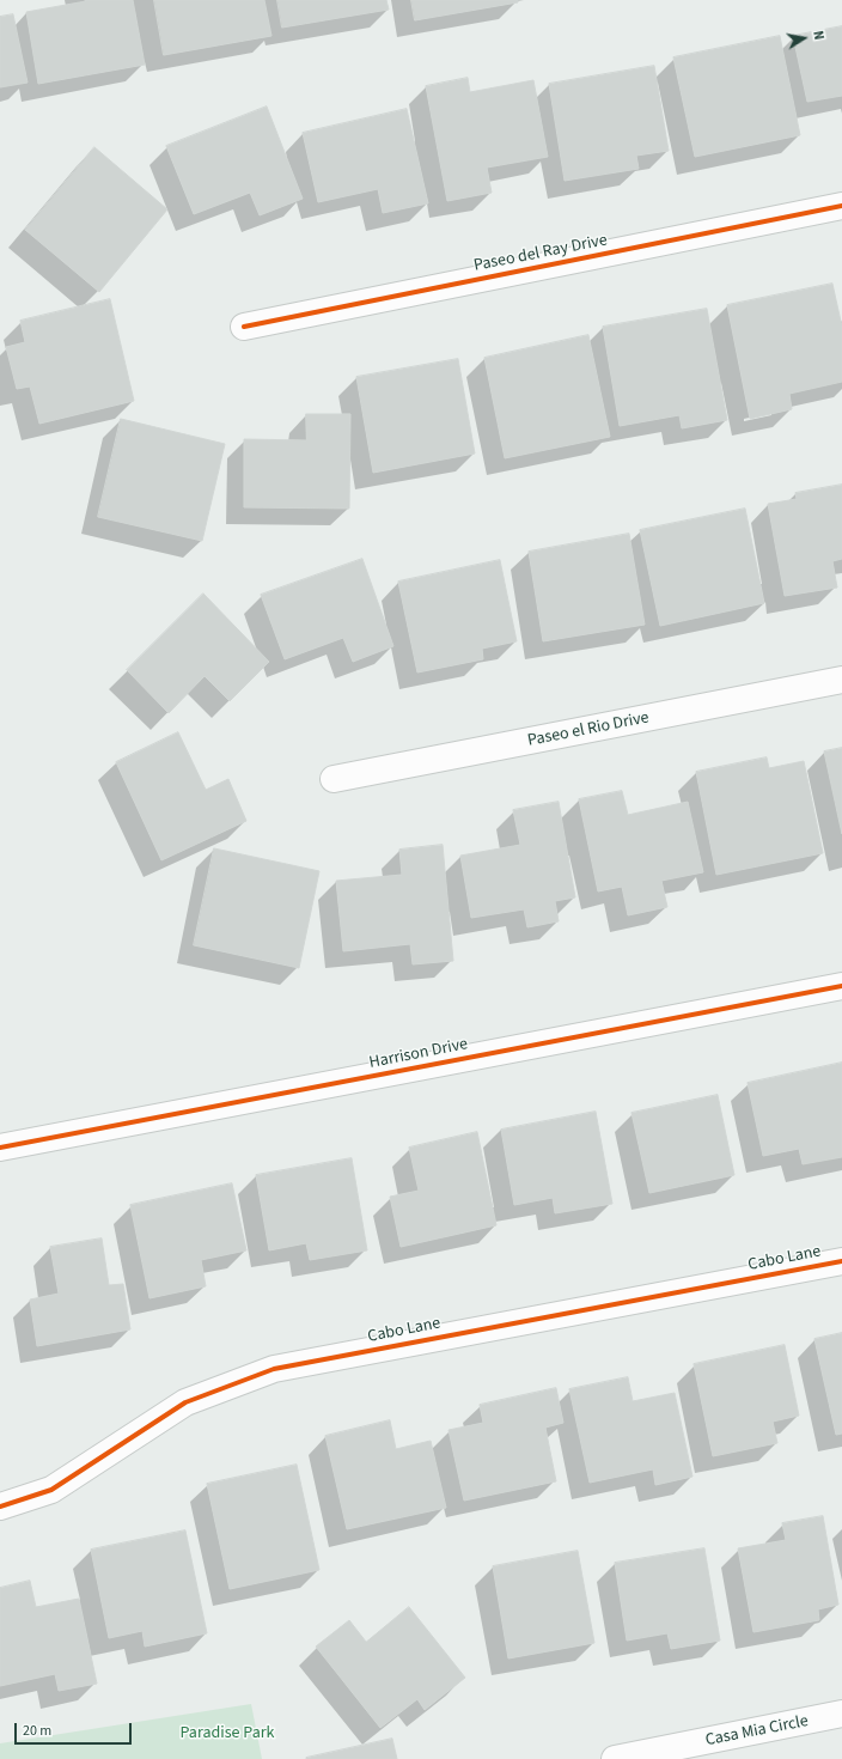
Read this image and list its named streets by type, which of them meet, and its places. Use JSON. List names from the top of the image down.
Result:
{
  "streets": {
    "street": [
      "Paseo del Ray Drive",
      "Paseo el Rio Drive",
      "Harrison Drive",
      "Cabo Lane",
      "Casa Mia Circle"
    ]
  },
  "parks": ["Paradise Park"],
  "scale_bar": "20 m",
  "north": "right"
}
